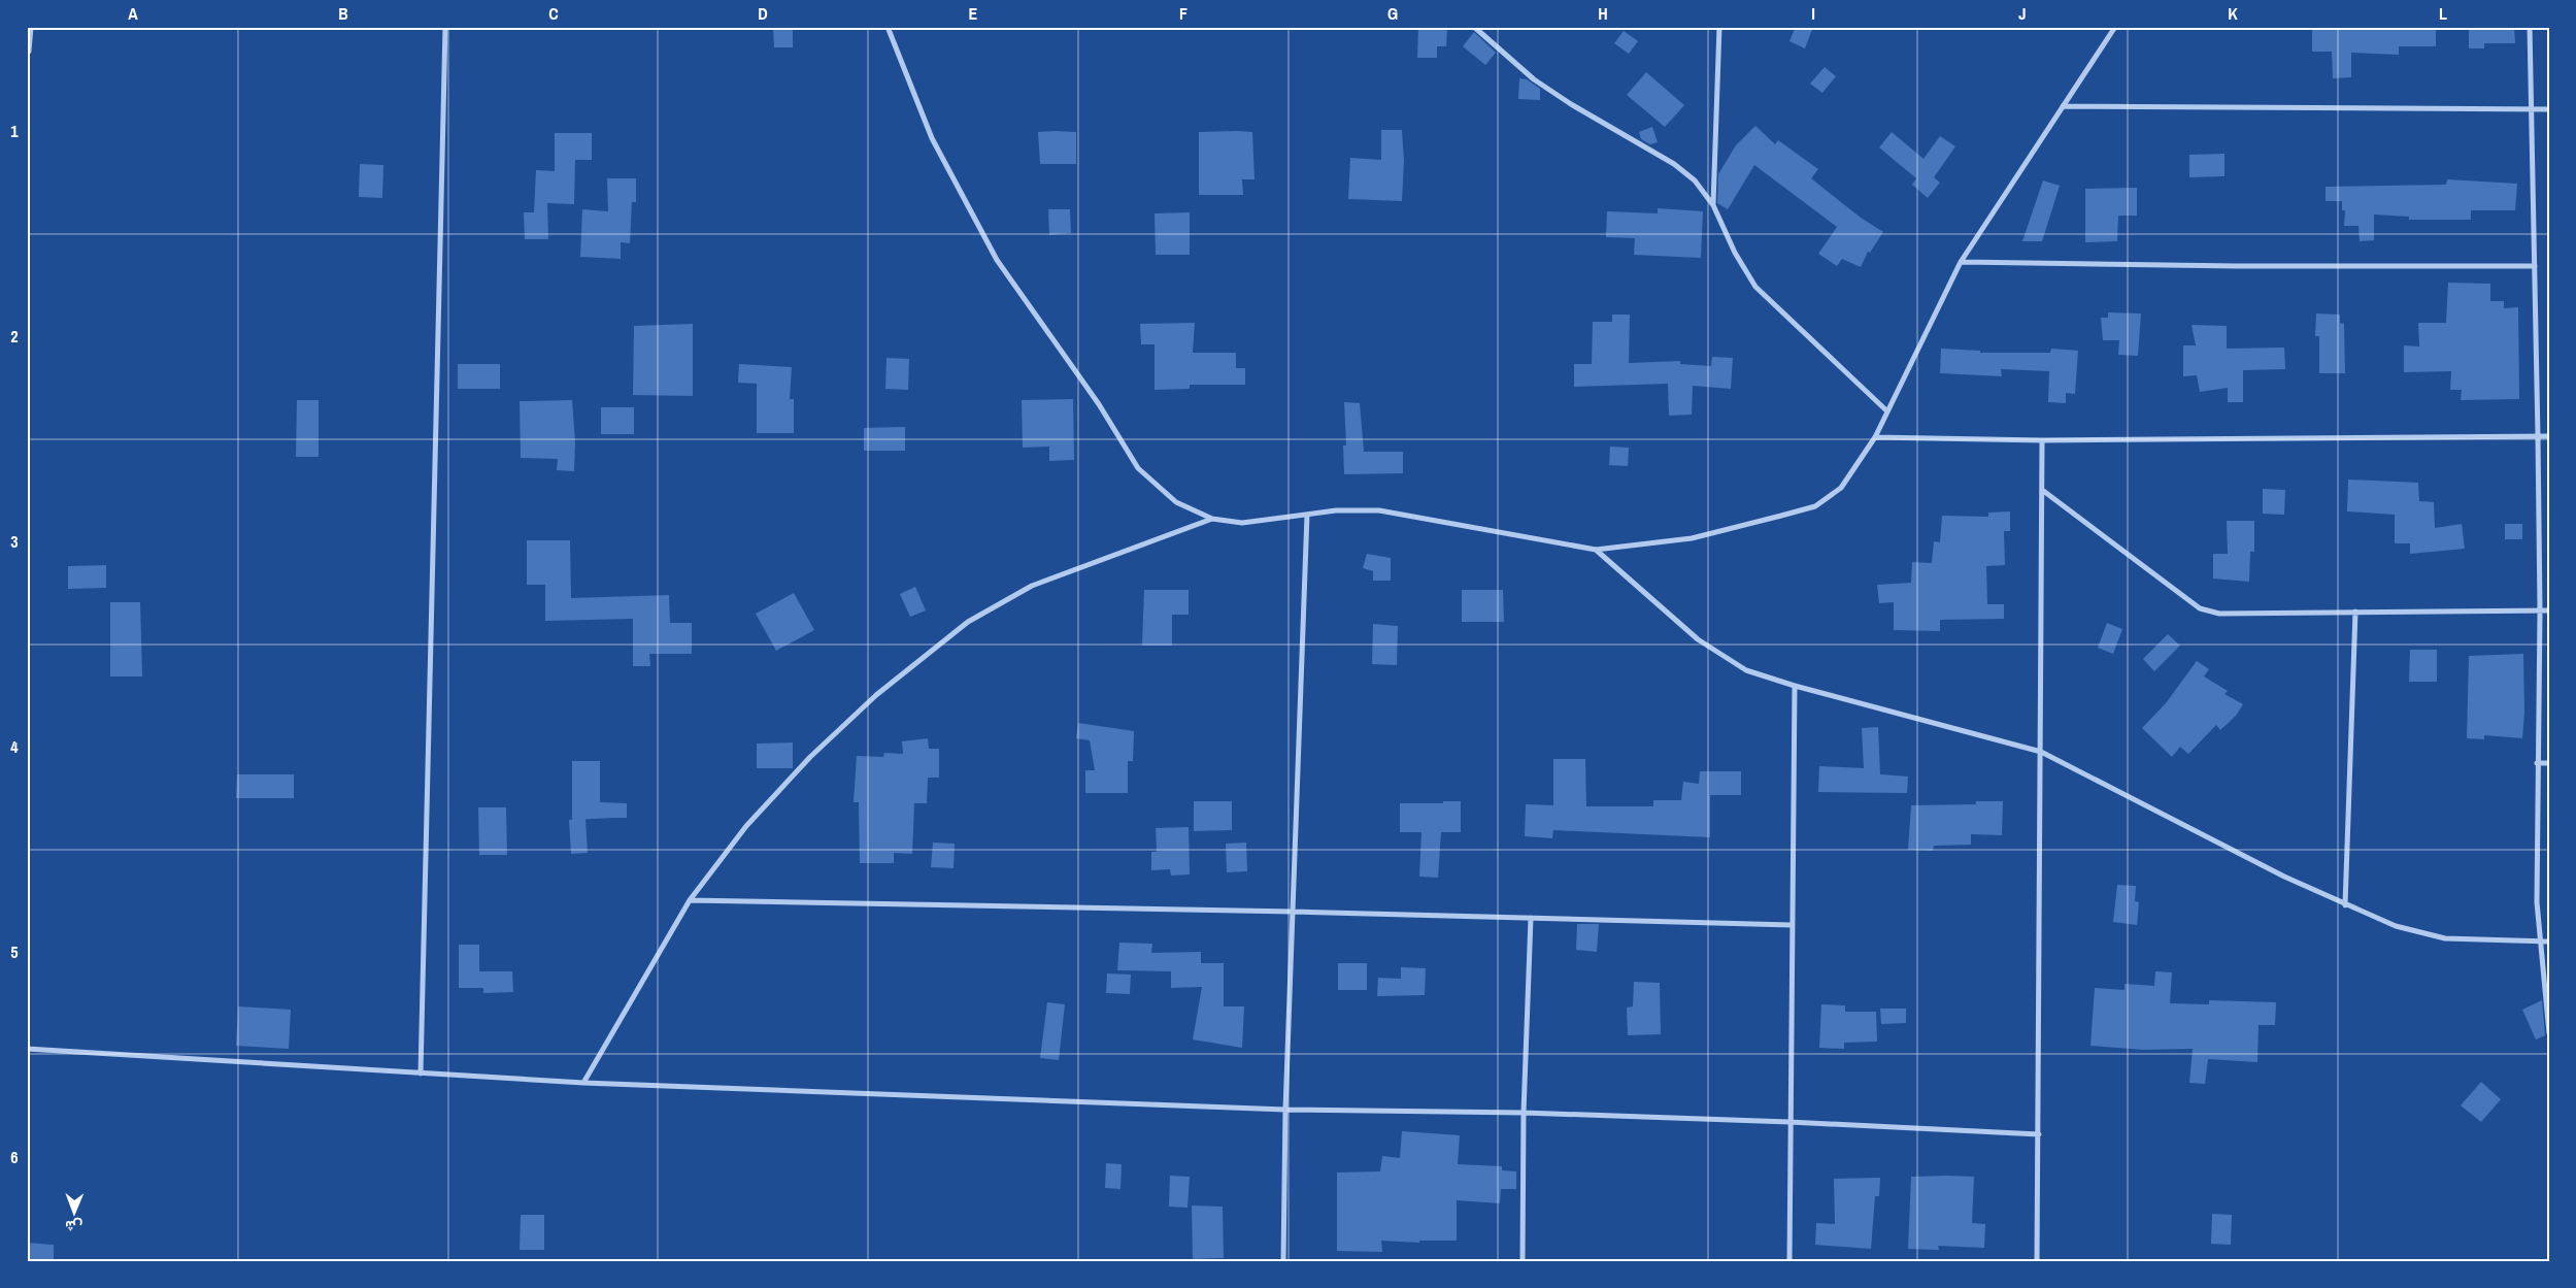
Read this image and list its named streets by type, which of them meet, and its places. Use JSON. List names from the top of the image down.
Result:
{
  "north": "bottom",
  "grid": {
    "columns": [
      "A",
      "B",
      "C",
      "D",
      "E",
      "F",
      "G",
      "H",
      "I",
      "J",
      "K",
      "L"
    ],
    "rows": [
      "1",
      "2",
      "3",
      "4",
      "5",
      "6"
    ]
  }
}
